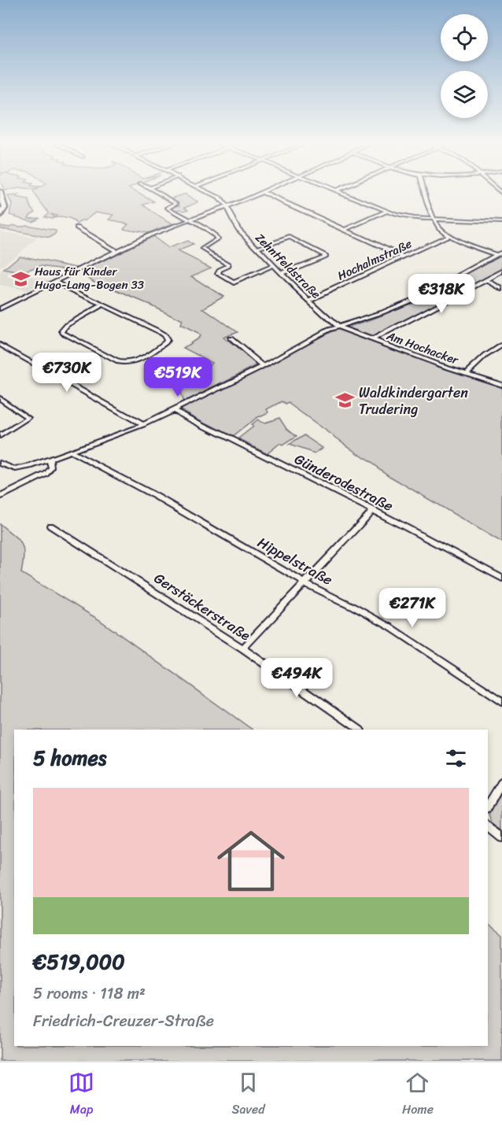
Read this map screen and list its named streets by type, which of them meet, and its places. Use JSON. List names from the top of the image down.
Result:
{
  "streets": {
    "street": [
      "Hochalmstraße",
      "Zehntfeldstraße",
      "Am Hochacker",
      "Günderodestraße",
      "Hippelstraße",
      "Gerstäckerstraße"
    ]
  },
  "crossings": [
    ["Hochalmstraße", "Zehntfeldstraße"],
    ["Zehntfeldstraße", "Am Hochacker"]
  ],
  "places": {
    "school or university": ["Haus für Kinder Hugo-Lang-Bogen 33", "Waldkindergarten Trudering"]
  },
  "page": {
    "price": [
      "€318K",
      "€730K",
      "€519K",
      "€271K",
      "€494K"
    ],
    "heading": "5 homes",
    "list": [
      {
        "name": "€519,000",
        "note": "5 rooms · 118 m² · Friedrich-Creuzer-Straße"
      }
    ],
    "tabs": ["Map", "Saved", "Home"]
  }
}
